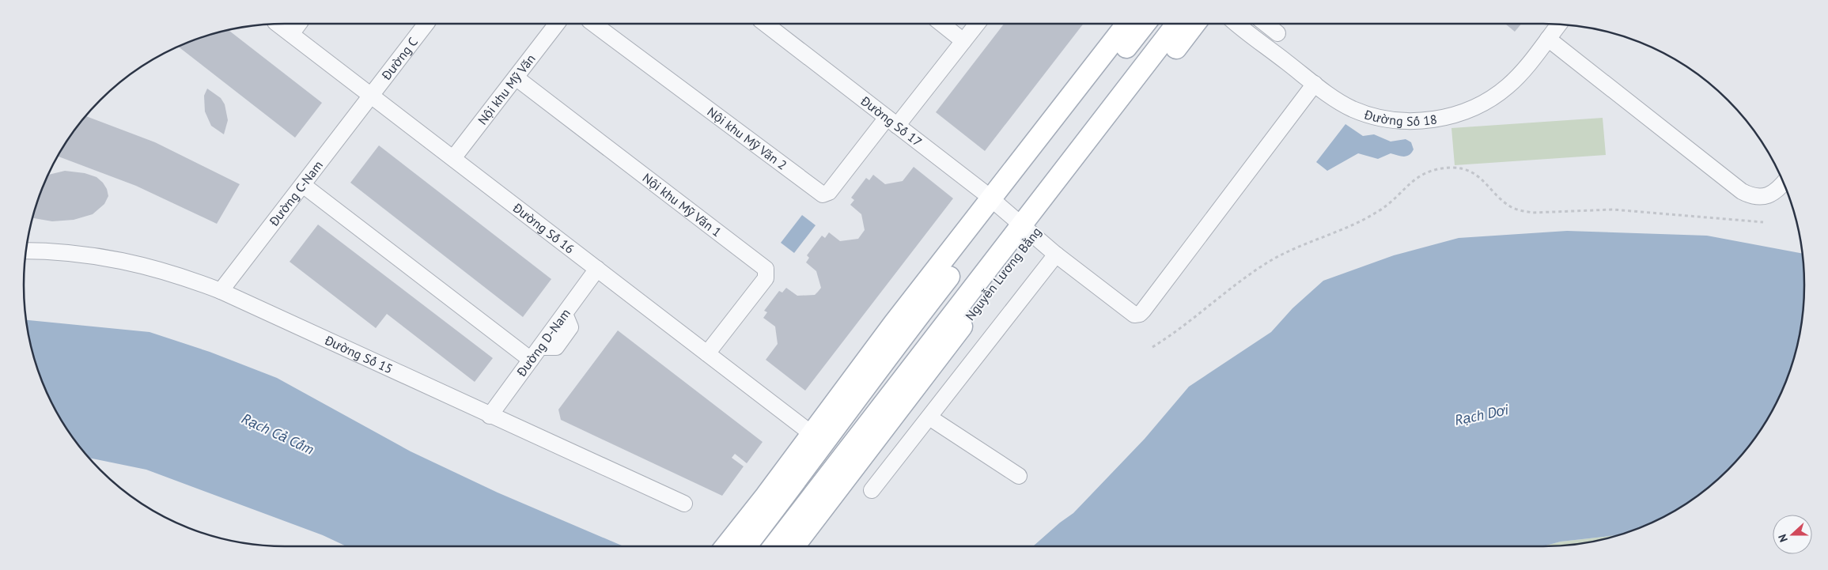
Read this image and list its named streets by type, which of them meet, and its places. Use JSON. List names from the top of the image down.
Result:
{
  "streets": {
    "main road": ["Nguyễn Lương Bằng"],
    "street": [
      "Đường C",
      "Nội khu Mỹ Văn",
      "Đường Số 18",
      "Đường Số 17",
      "Nội khu Mỹ Văn 2",
      "Đường C-Nam",
      "Nội khu Mỹ Văn 1",
      "Đường Số 16",
      "Đường D-Nam",
      "Đường Số 15"
    ]
  },
  "crossings": [
    ["Đường C", "Đường C-Nam"],
    ["Đường C", "Đường Số 16"],
    ["Nội khu Mỹ Văn", "Nội khu Mỹ Văn 1"],
    ["Nội khu Mỹ Văn", "Đường Số 16"],
    ["Đường Số 18", "Đường Số 17"],
    ["Đường Số 17", "Nội khu Mỹ Văn 2"],
    ["Đường Số 17", "Nguyễn Lương Bằng"],
    ["Đường C-Nam", "Đường Số 16"],
    ["Đường C-Nam", "Đường Số 15"],
    ["Nội khu Mỹ Văn 1", "Đường Số 16"],
    ["Đường Số 16", "Đường D-Nam"],
    ["Đường D-Nam", "Đường Số 15"]
  ],
  "water": ["Rạch Dơi", "Rạch Cả Cấm"],
  "north": "left"
}
